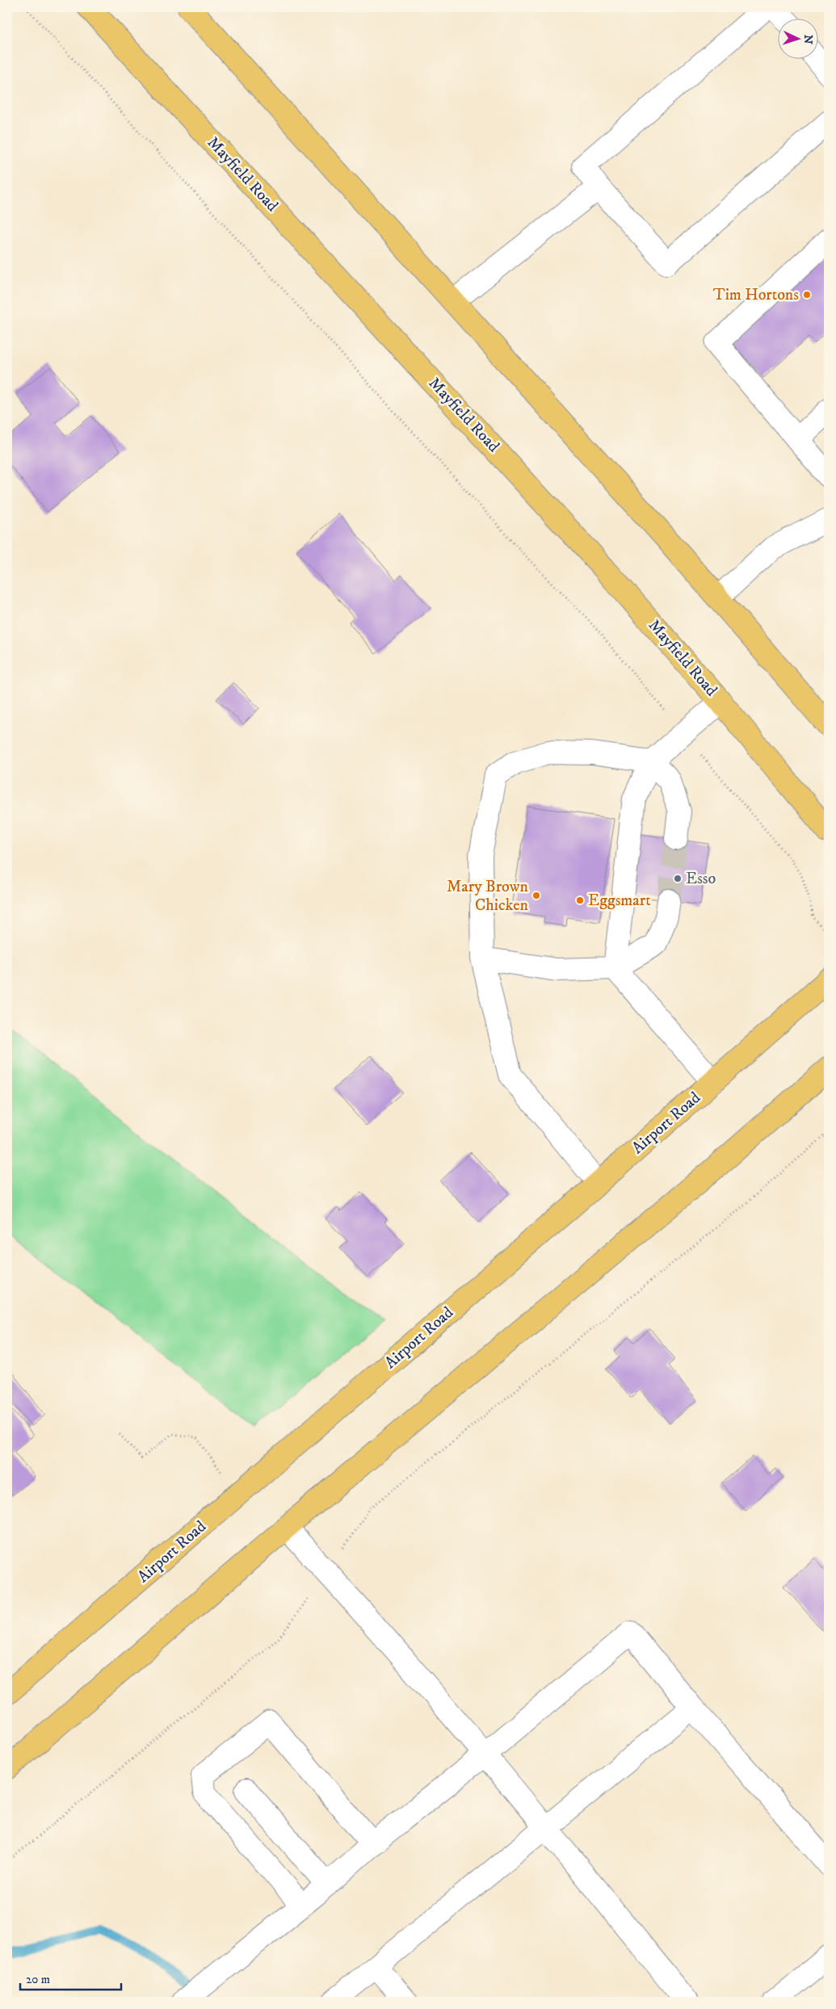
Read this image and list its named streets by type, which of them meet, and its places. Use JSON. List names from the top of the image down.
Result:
{
  "streets": {
    "main road": ["Mayfield Road", "Airport Road"]
  },
  "places": [
    "Tim Hortons",
    "Esso",
    "Mary Brown Chicken",
    "Eggsmart"
  ],
  "scale_bar": "20 m",
  "north": "right"
}
